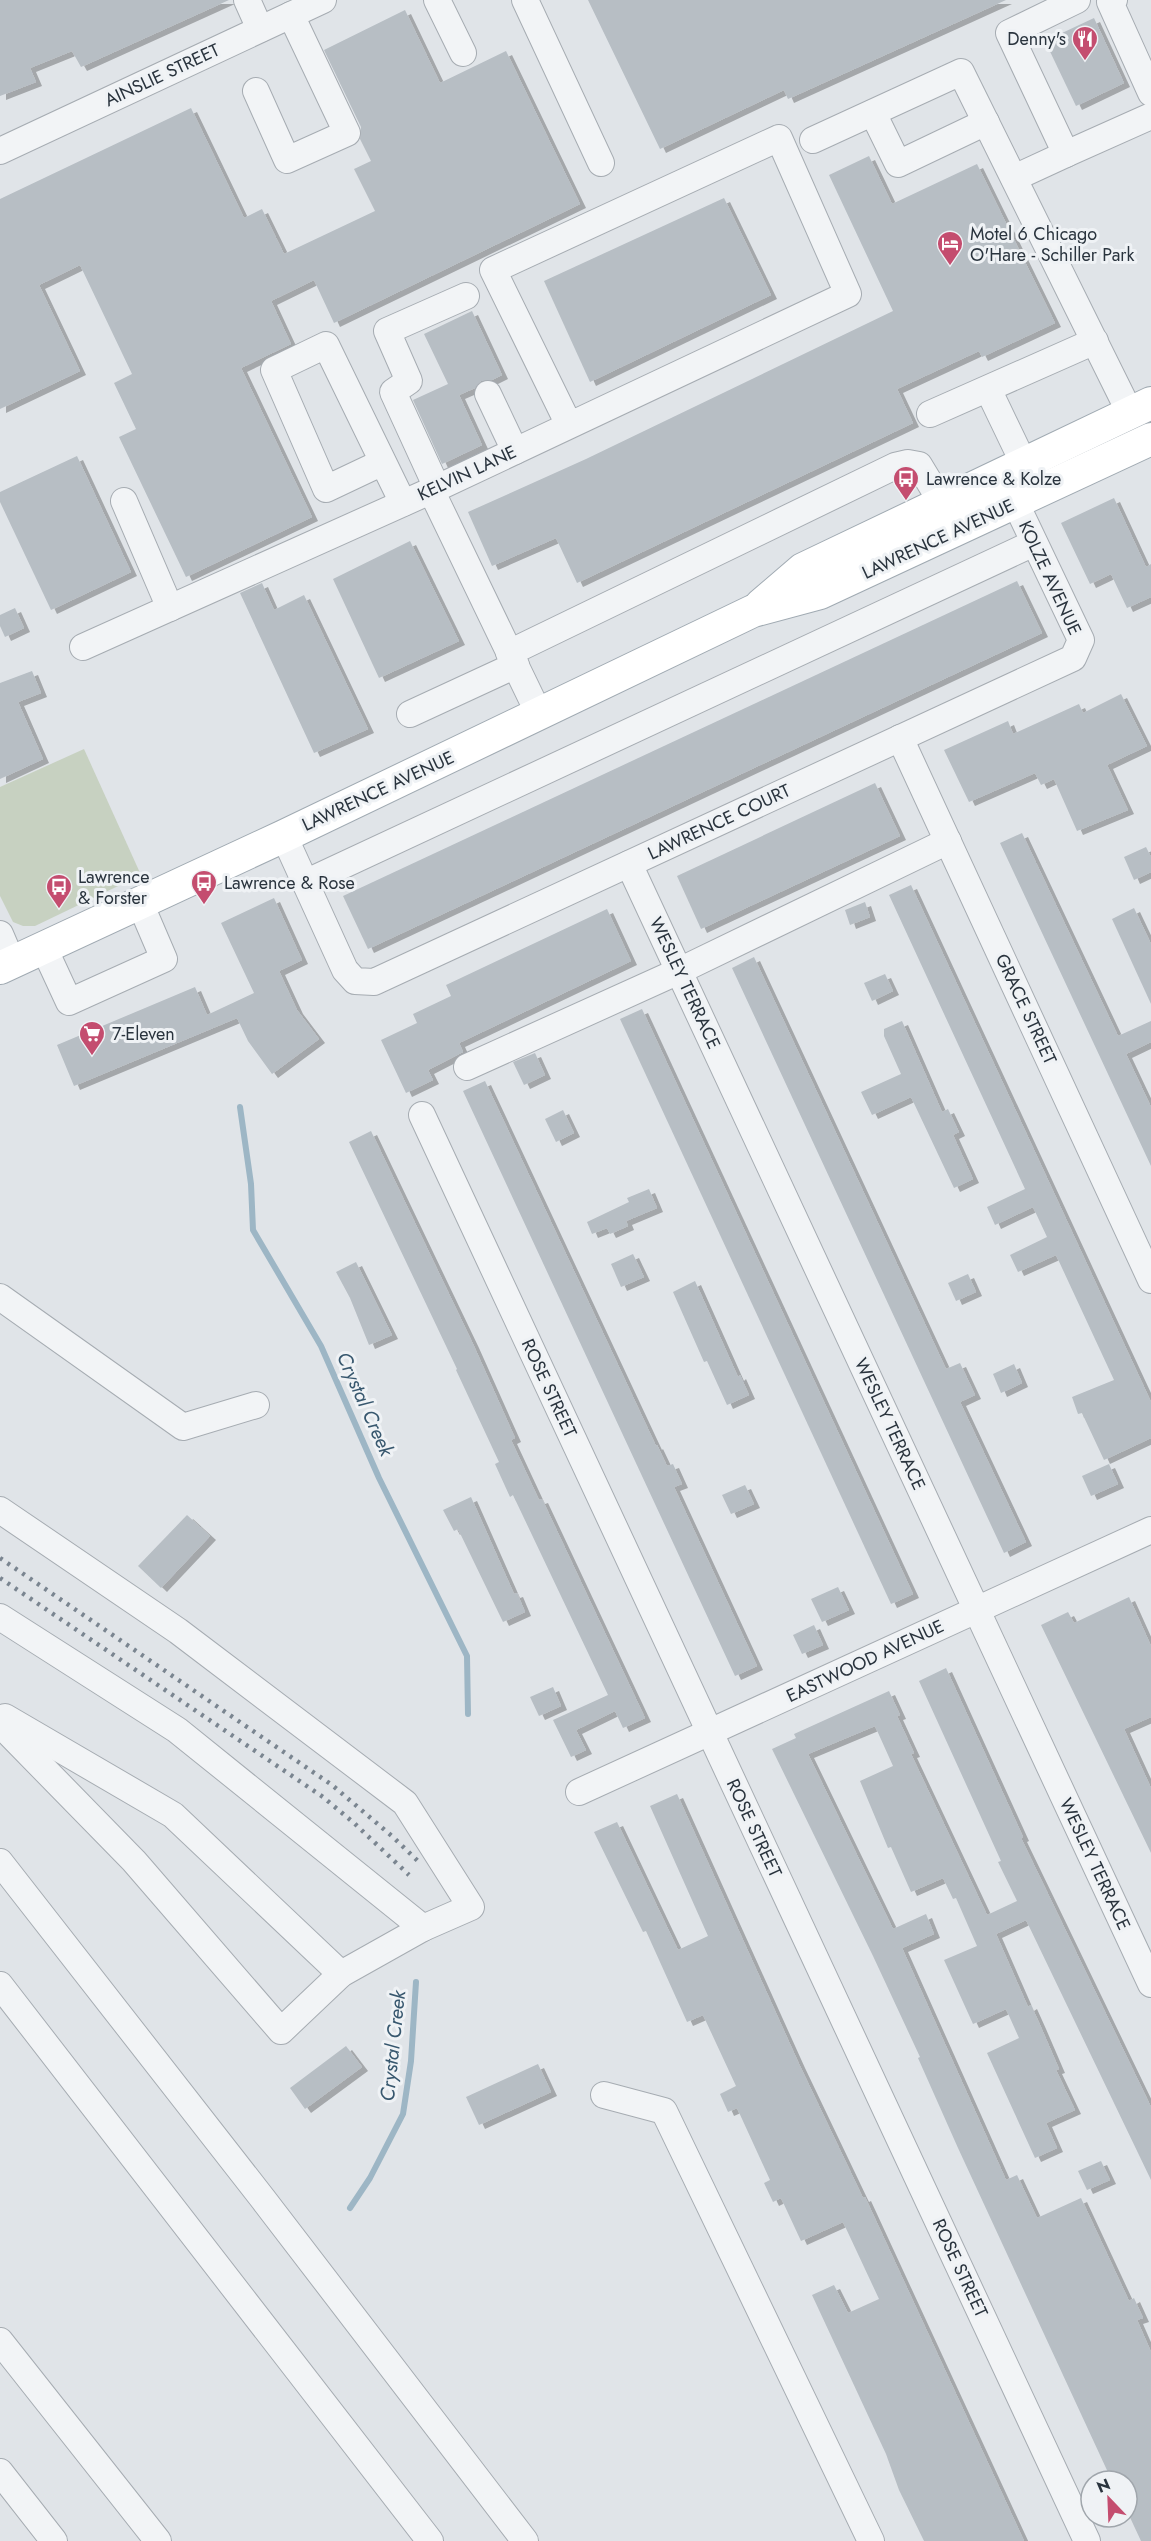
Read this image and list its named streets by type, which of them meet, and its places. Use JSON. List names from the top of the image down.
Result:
{
  "streets": {
    "main road": ["LAWRENCE AVENUE"],
    "street": [
      "AINSLIE STREET",
      "KELVIN LANE",
      "KOLZE AVENUE",
      "LAWRENCE COURT",
      "WESLEY TERRACE",
      "GRACE STREET",
      "ROSE STREET",
      "EASTWOOD AVENUE"
    ]
  },
  "crossings": [
    ["LAWRENCE AVENUE", "KOLZE AVENUE"],
    ["KOLZE AVENUE", "LAWRENCE COURT"],
    ["LAWRENCE COURT", "WESLEY TERRACE"],
    ["LAWRENCE COURT", "GRACE STREET"],
    ["WESLEY TERRACE", "EASTWOOD AVENUE"],
    ["ROSE STREET", "EASTWOOD AVENUE"]
  ],
  "water": ["Crystal Creek"],
  "places": {
    "restaurant": ["Denny's"],
    "hotel": ["Motel 6 Chicago O'Hare - Schiller Park"],
    "bus stop": ["Lawrence & Kolze", "Lawrence & Rose", "Lawrence & Forster"],
    "supermarket": ["7-Eleven"]
  },
  "north": "top left"
}
